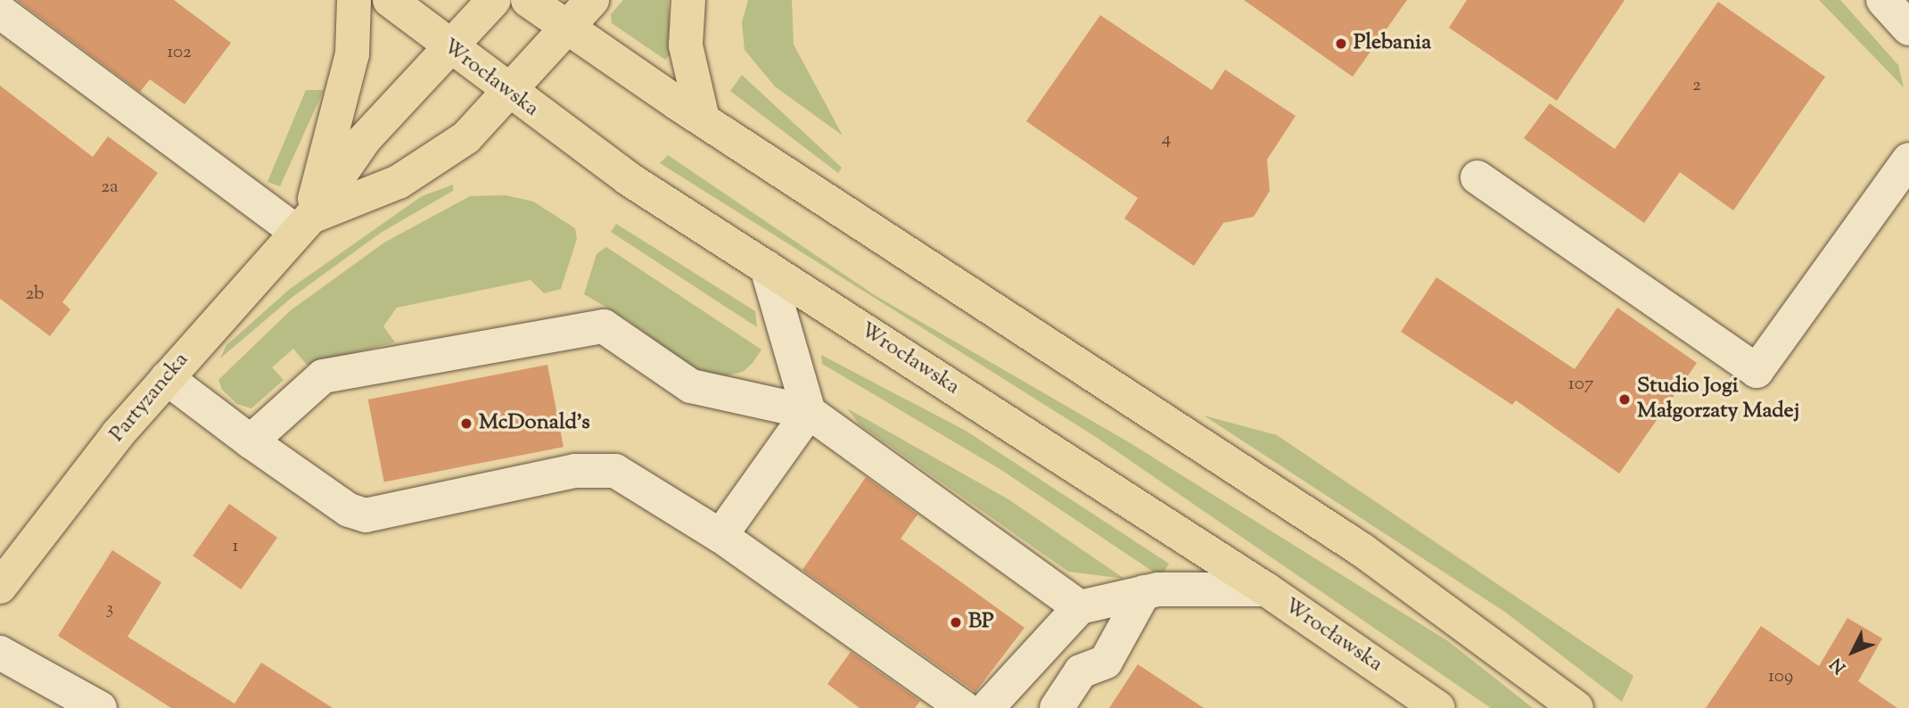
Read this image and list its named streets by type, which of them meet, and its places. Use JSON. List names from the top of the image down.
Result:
{
  "streets": {
    "main road": ["Wrocławska", "Partyzancka"]
  },
  "crossings": [
    ["Wrocławska", "Partyzancka"]
  ],
  "places": [
    "Plebania",
    "Studio Jogi Małgorzaty Madej",
    "McDonald's",
    "BP"
  ],
  "house_numbers": [
    "102",
    "2",
    "4",
    "2a",
    "2b",
    "107",
    "1",
    "3",
    "109"
  ],
  "north": "bottom left"
}
